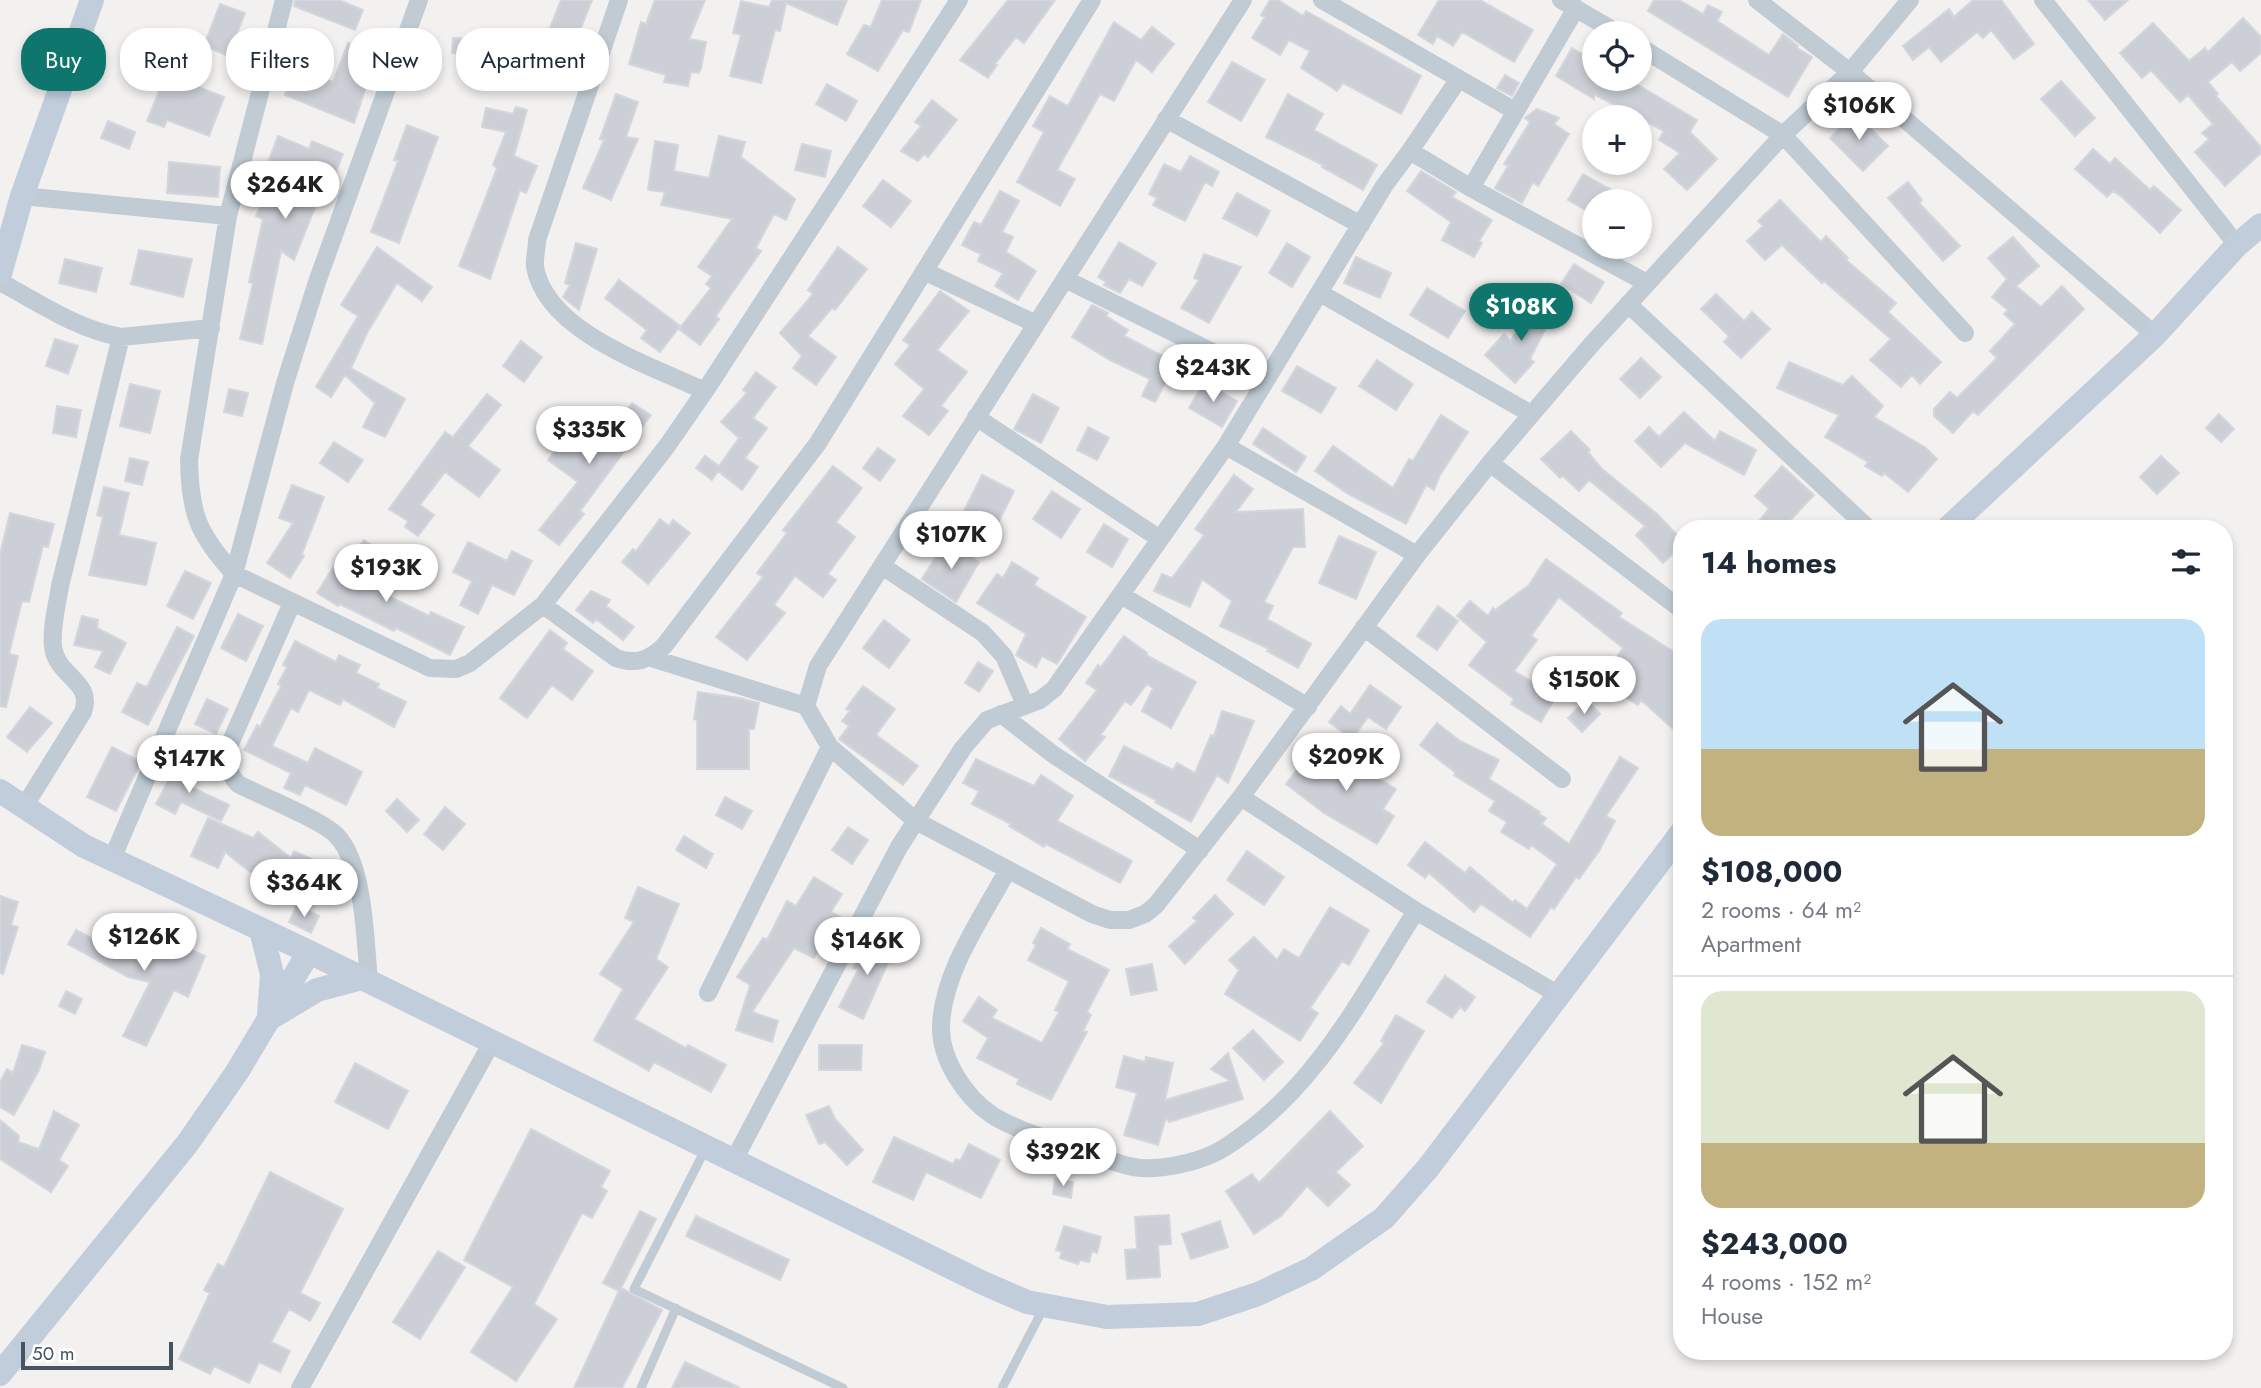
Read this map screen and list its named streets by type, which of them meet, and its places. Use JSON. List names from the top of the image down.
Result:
{
  "scale_bar": "50 m",
  "page": {
    "map_buttons": ["+", "−"],
    "chip": [
      "Buy",
      "Rent",
      "Filters",
      "New",
      "Apartment"
    ],
    "price": [
      "$106K",
      "$264K",
      "$108K",
      "$243K",
      "$335K",
      "$107K",
      "$193K",
      "$150K",
      "$209K",
      "$147K",
      "$364K",
      "$126K",
      "$146K",
      "$392K"
    ],
    "heading": "14 homes",
    "list": [
      {
        "name": "$108,000",
        "note": "2 rooms · 64 m² · Apartment"
      },
      {
        "name": "$243,000",
        "note": "4 rooms · 152 m² · House"
      }
    ],
    "scale": "50 m"
  }
}
